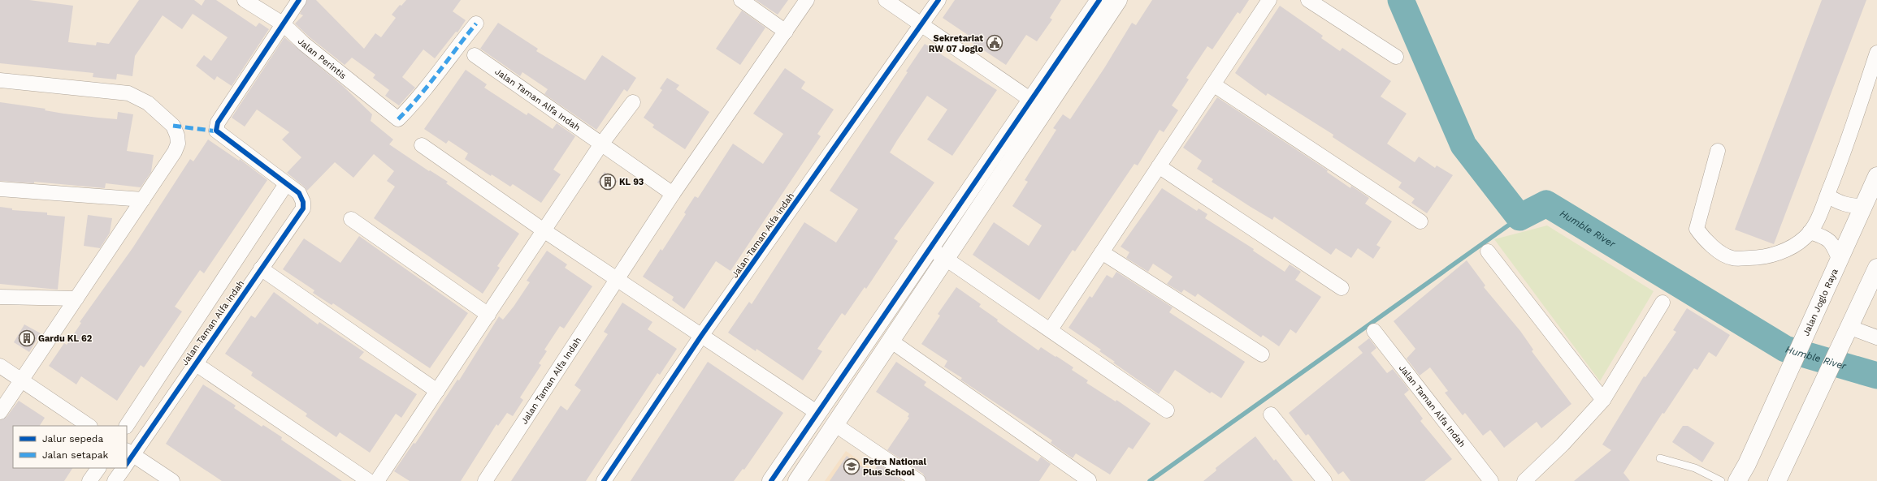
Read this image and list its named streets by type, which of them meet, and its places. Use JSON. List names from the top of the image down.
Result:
{
  "streets": {
    "street": ["Jalan Perintis", "Jalan Taman Alfa Indah", "Jalan Joglo Raya"]
  },
  "water": ["Humble River"],
  "places": {
    "public building": ["Sekretariat RW 07 Joglo"],
    "building": ["KL 93", "Gardu KL 62"],
    "school or university": ["Petra National Plus School"]
  },
  "legend": ["Jalur sepeda", "Jalan setapak"]
}
